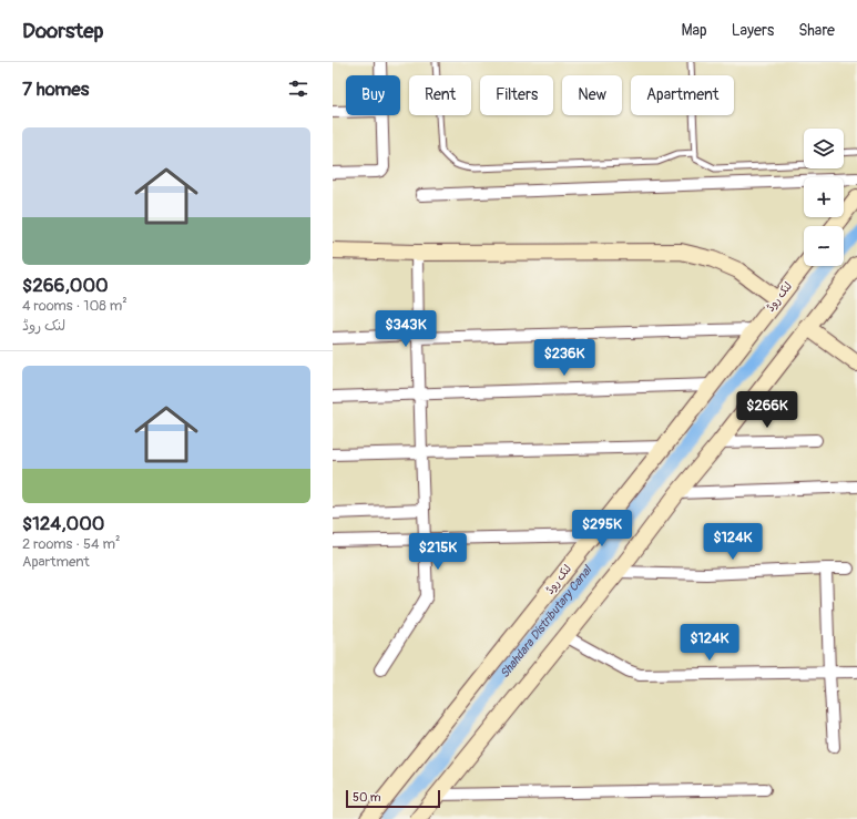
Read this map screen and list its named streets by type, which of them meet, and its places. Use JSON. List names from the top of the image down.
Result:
{
  "streets": {
    "main road": ["لنک روڈ"]
  },
  "water": ["Shahdara Distributary Canal"],
  "scale_bar": "50 m",
  "page": {
    "header": "Doorstep",
    "nav": ["Map", "Layers", "Share"],
    "heading": "7 homes",
    "chip": [
      "Buy",
      "Rent",
      "Filters",
      "New",
      "Apartment"
    ],
    "list": [
      {
        "name": "$266,000",
        "note": "4 rooms · 108 m² · لنک روڈ"
      },
      {
        "name": "$124,000",
        "note": "2 rooms · 54 m² · Apartment"
      }
    ],
    "map_buttons": ["+", "−"],
    "price": [
      "$343K",
      "$236K",
      "$266K",
      "$295K",
      "$124K",
      "$215K",
      "$124K"
    ],
    "scale": "50 m"
  }
}
